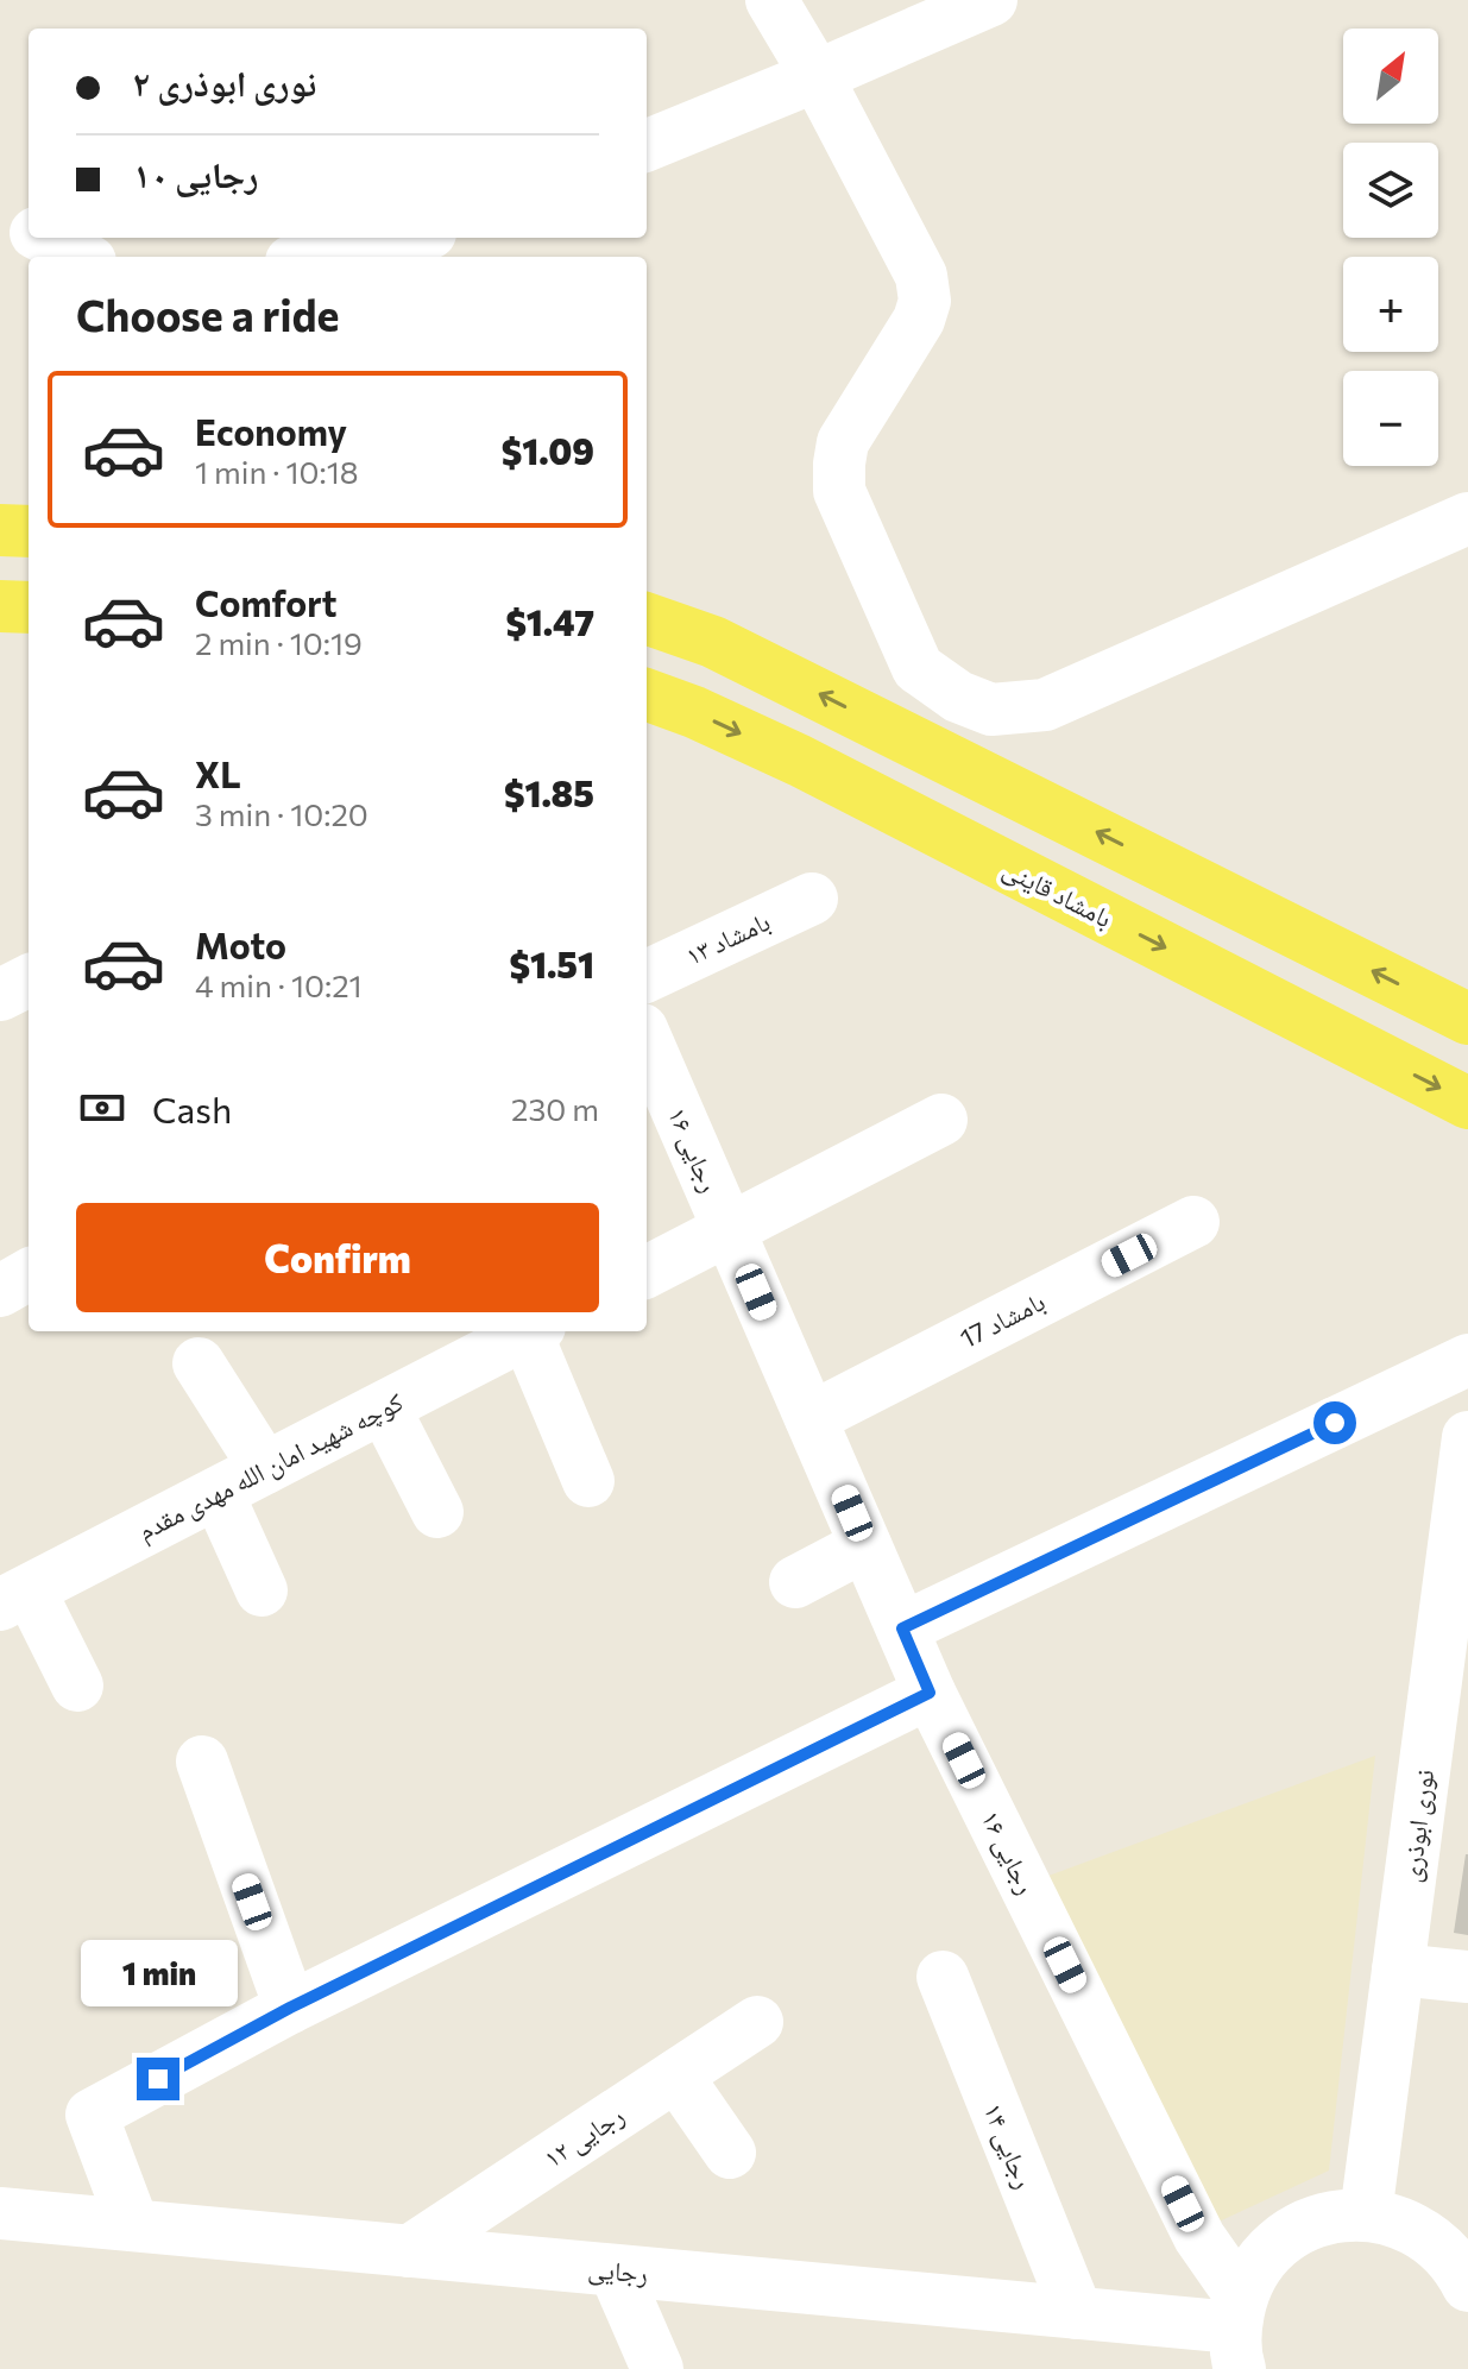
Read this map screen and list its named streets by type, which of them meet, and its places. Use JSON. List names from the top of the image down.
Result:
{
  "streets": {
    "main road": ["بامشاد قاینی"],
    "street": [
      "بامشاد ۱۳",
      "رجایی ۱۶",
      "بامشاد 17",
      "کوچه شهید امان الله مهدی مقدم",
      "نوری ابوذری",
      "رجایی ۱۲",
      "رجایی ۱۴",
      "رجایی"
    ]
  },
  "crossings": [
    ["رجایی ۱۶", "بامشاد 17"],
    ["رجایی ۱۶", "رجایی"],
    ["رجایی ۱۲", "رجایی"],
    ["رجایی ۱۴", "رجایی"]
  ],
  "north": "top right",
  "page": {
    "map_buttons": ["+", "−"],
    "banner": ["نوری ابوذری ۲", "رجایی ۱۰"],
    "heading": "Choose a ride",
    "list": [
      {
        "name": "Economy",
        "note": "1 min · 10:18",
        "value": "$1.09"
      },
      {
        "name": "Comfort",
        "note": "2 min · 10:19",
        "value": "$1.47"
      },
      {
        "name": "XL",
        "note": "3 min · 10:20",
        "value": "$1.85"
      },
      {
        "name": "Moto",
        "note": "4 min · 10:21",
        "value": "$1.51"
      }
    ],
    "pay": ["Cash", "230 m"],
    "buttons": "Confirm",
    "bubble": "1 min"
  }
}
